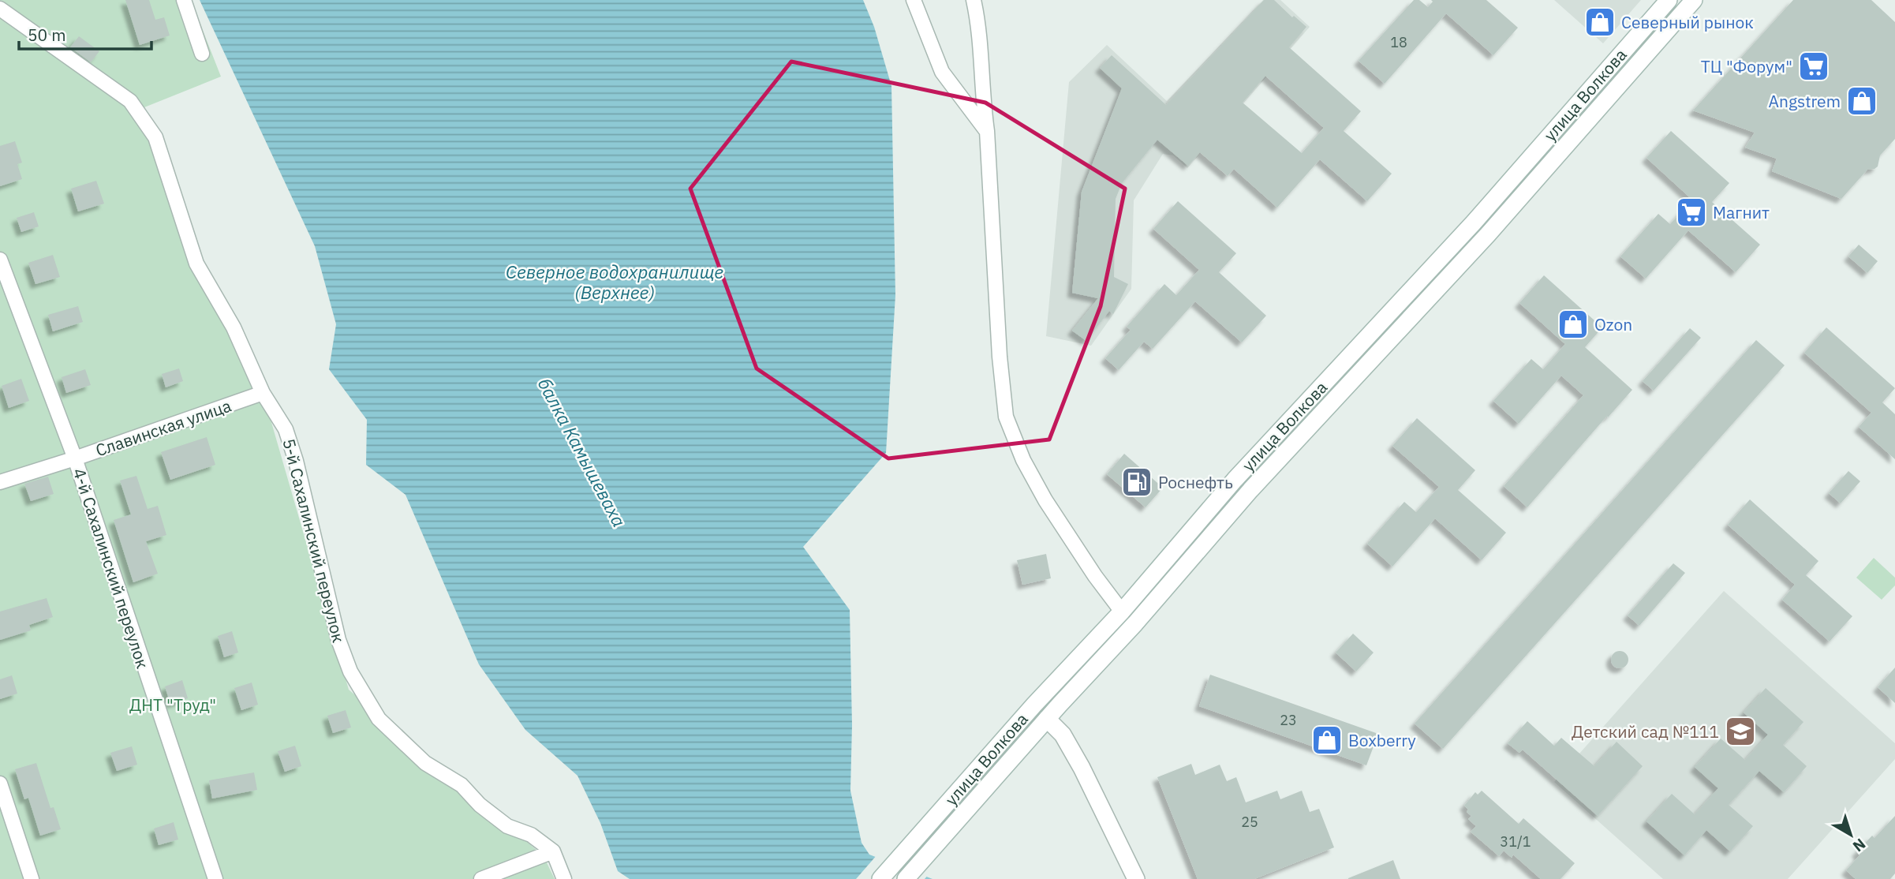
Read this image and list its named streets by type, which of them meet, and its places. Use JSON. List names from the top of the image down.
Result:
{
  "streets": {
    "main road": ["улица Волкова"],
    "street": ["Славинская улица", "5-й Сахалинский переулок", "4-й Сахалинский переулок"]
  },
  "crossings": [
    ["Славинская улица", "5-й Сахалинский переулок"],
    ["Славинская улица", "4-й Сахалинский переулок"]
  ],
  "water": ["Северное водохранилище (Верхнее)", "балка Камышеваха"],
  "parks": ["ДНТ \"Труд\""],
  "places": {
    "shop": [
      "Северный рынок",
      "Angstrem",
      "Ozon",
      "Boxberry"
    ],
    "supermarket": ["ТЦ \"Форум\"", "Магнит"],
    "fuel station": ["Роснефть"],
    "school or university": ["Детский сад №111"]
  },
  "house_numbers": [
    "18",
    "23",
    "25",
    "31/1"
  ],
  "scale_bar": "50 m",
  "north": "bottom right"
}
